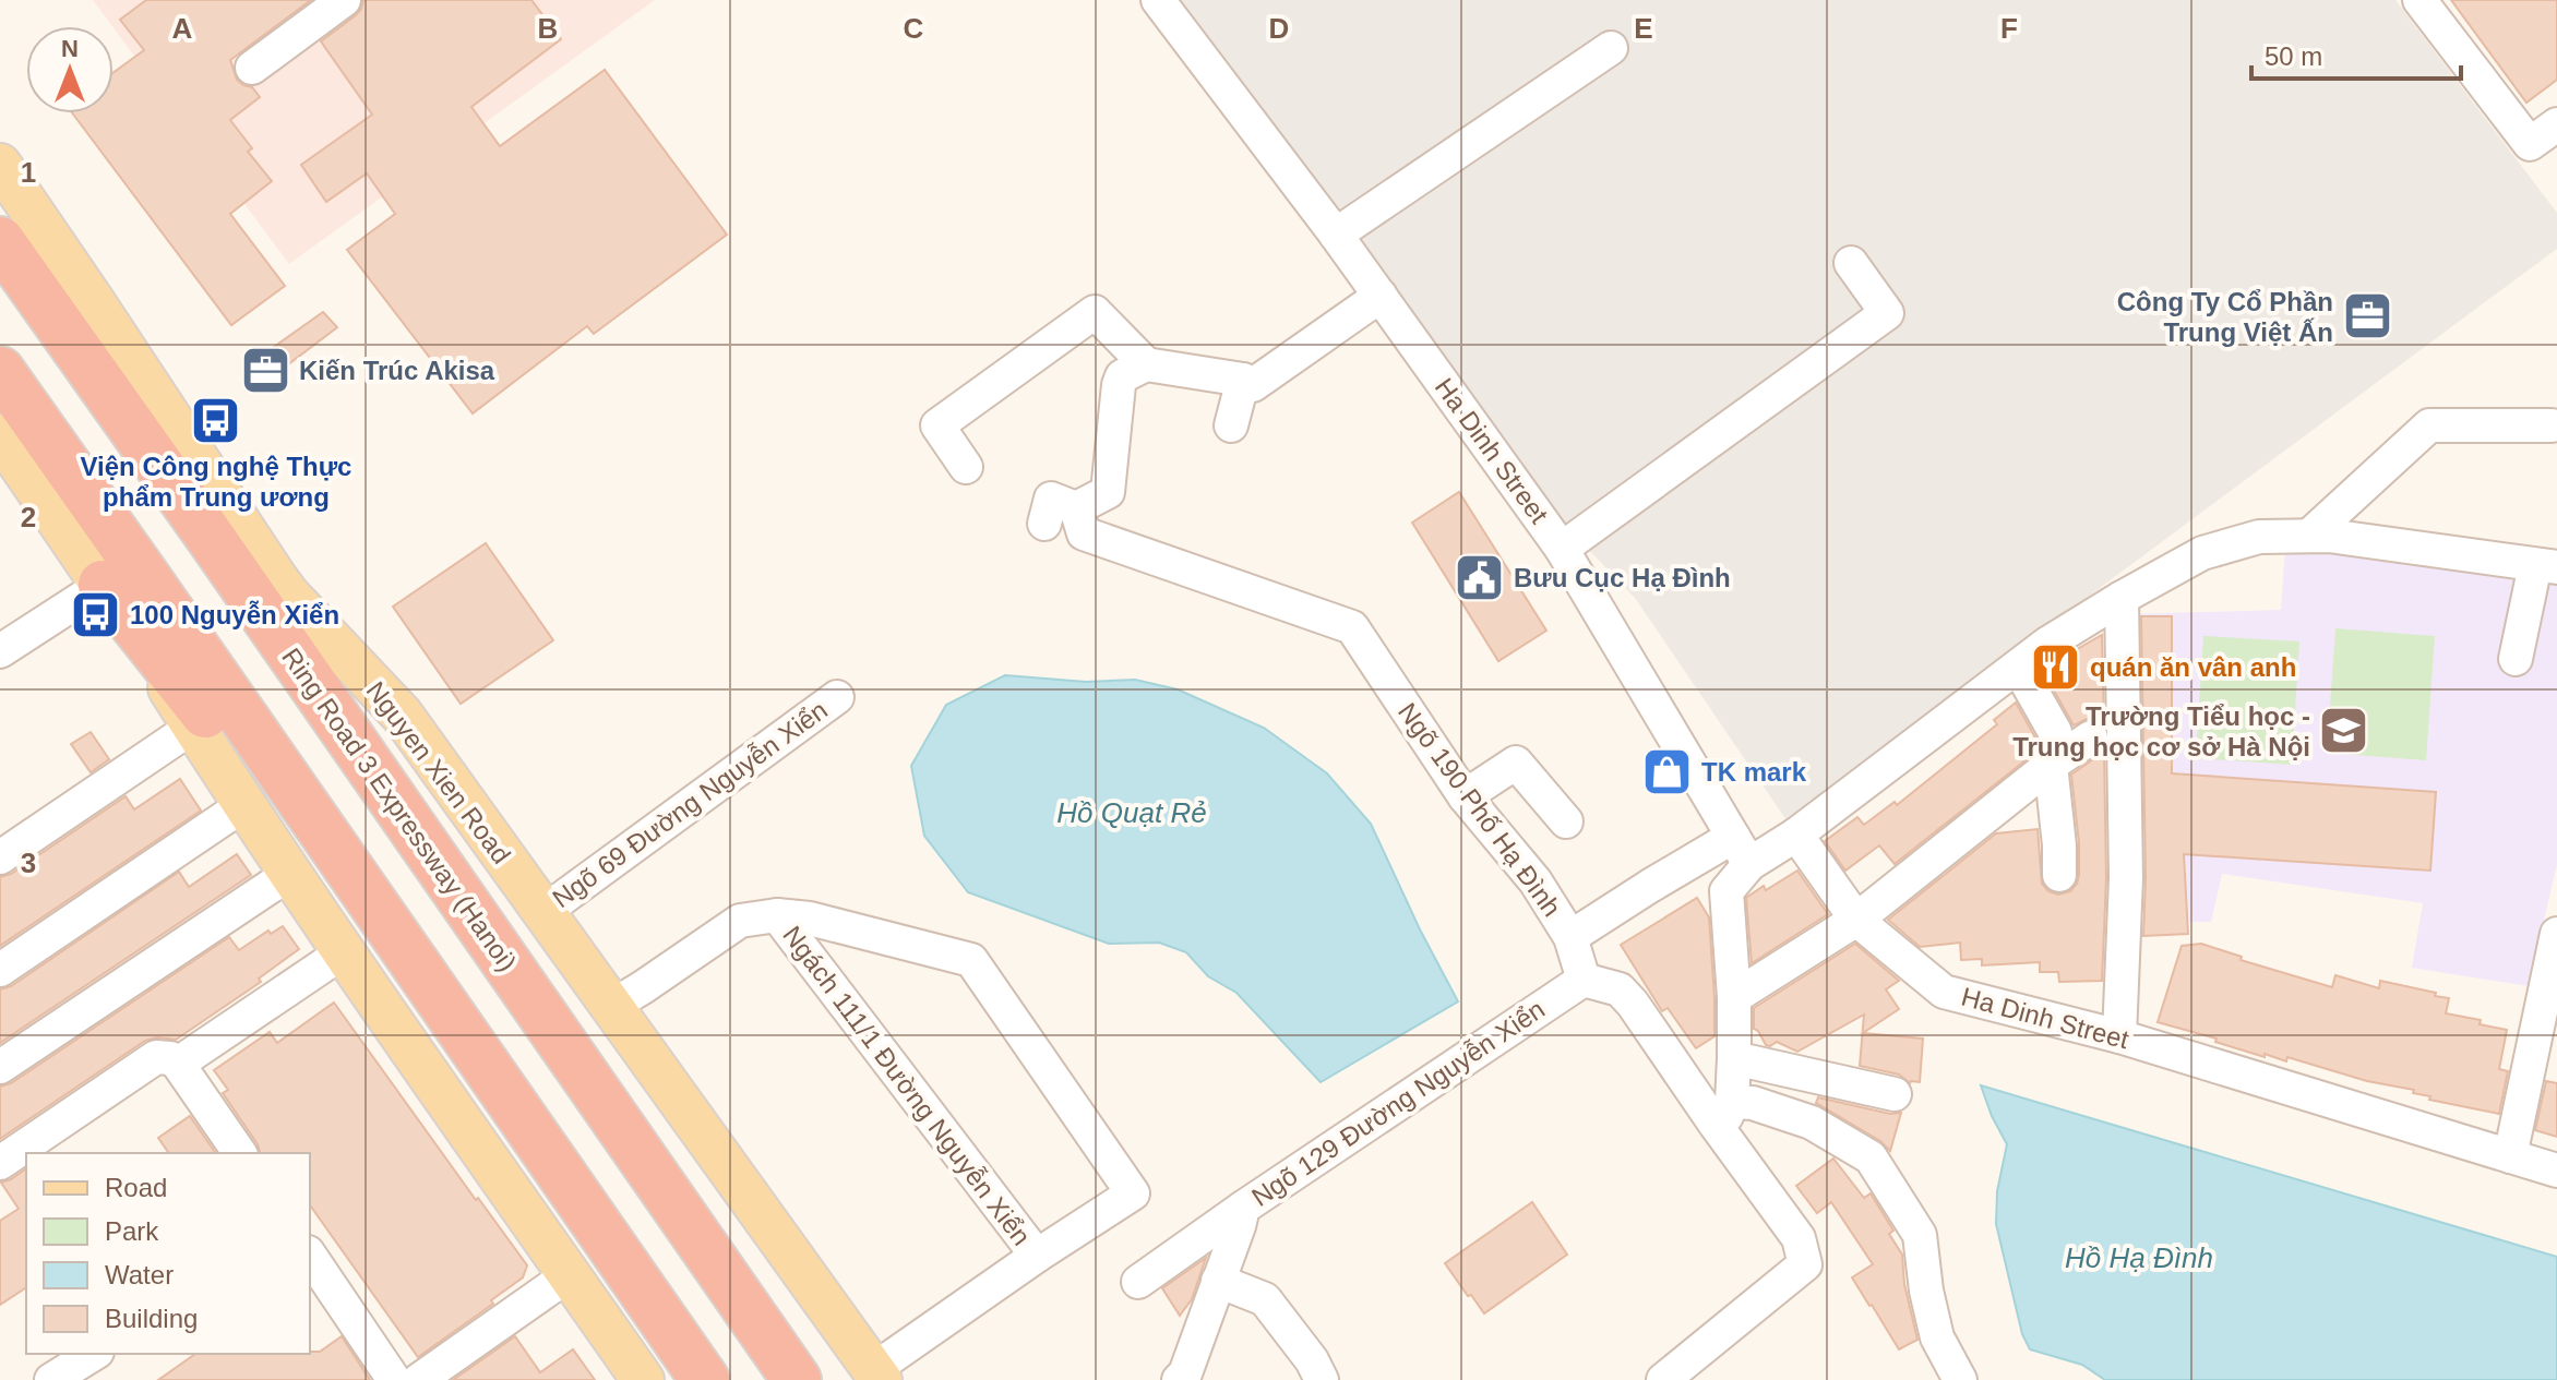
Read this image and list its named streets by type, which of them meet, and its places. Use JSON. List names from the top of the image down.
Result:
{
  "streets": {
    "highway": ["Ring Road 3 Expressway (Hanoi)"],
    "main road": ["Nguyen Xien Road"],
    "street": [
      "Ha Dinh Street",
      "Ngõ 69 Đường Nguyễn Xiển",
      "Ngõ 190 Phố Hạ Đình",
      "Ngách 111/1 Đường Nguyễn Xiển",
      "Ngõ 129 Đường Nguyễn Xiển"
    ]
  },
  "crossings": [
    ["Ha Dinh Street", "Ngõ 190 Phố Hạ Đình"],
    ["Nguyen Xien Road", "Ngõ 69 Đường Nguyễn Xiển"]
  ],
  "water": ["Hồ Quạt Rẻ", "Hồ Hạ Đình"],
  "places": {
    "office": ["Công Ty Cổ Phần Trung Việt Ấn", "Kiến Trúc Akisa"],
    "bus stop": ["Viện Công nghệ Thực phẩm Trung ương", "100 Nguyễn Xiển"],
    "public building": ["Bưu Cục Hạ Đình"],
    "restaurant": ["quán ăn vân anh"],
    "school or university": ["Trường Tiểu học - Trung học cơ sở Hà Nội"],
    "shop": ["TK mark"]
  },
  "legend": [
    "Road",
    "Park",
    "Water",
    "Building"
  ],
  "scale_bar": "50 m",
  "north": "top",
  "grid": {
    "columns": [
      "A",
      "B",
      "C",
      "D",
      "E",
      "F"
    ],
    "rows": ["1", "2", "3"]
  }
}
